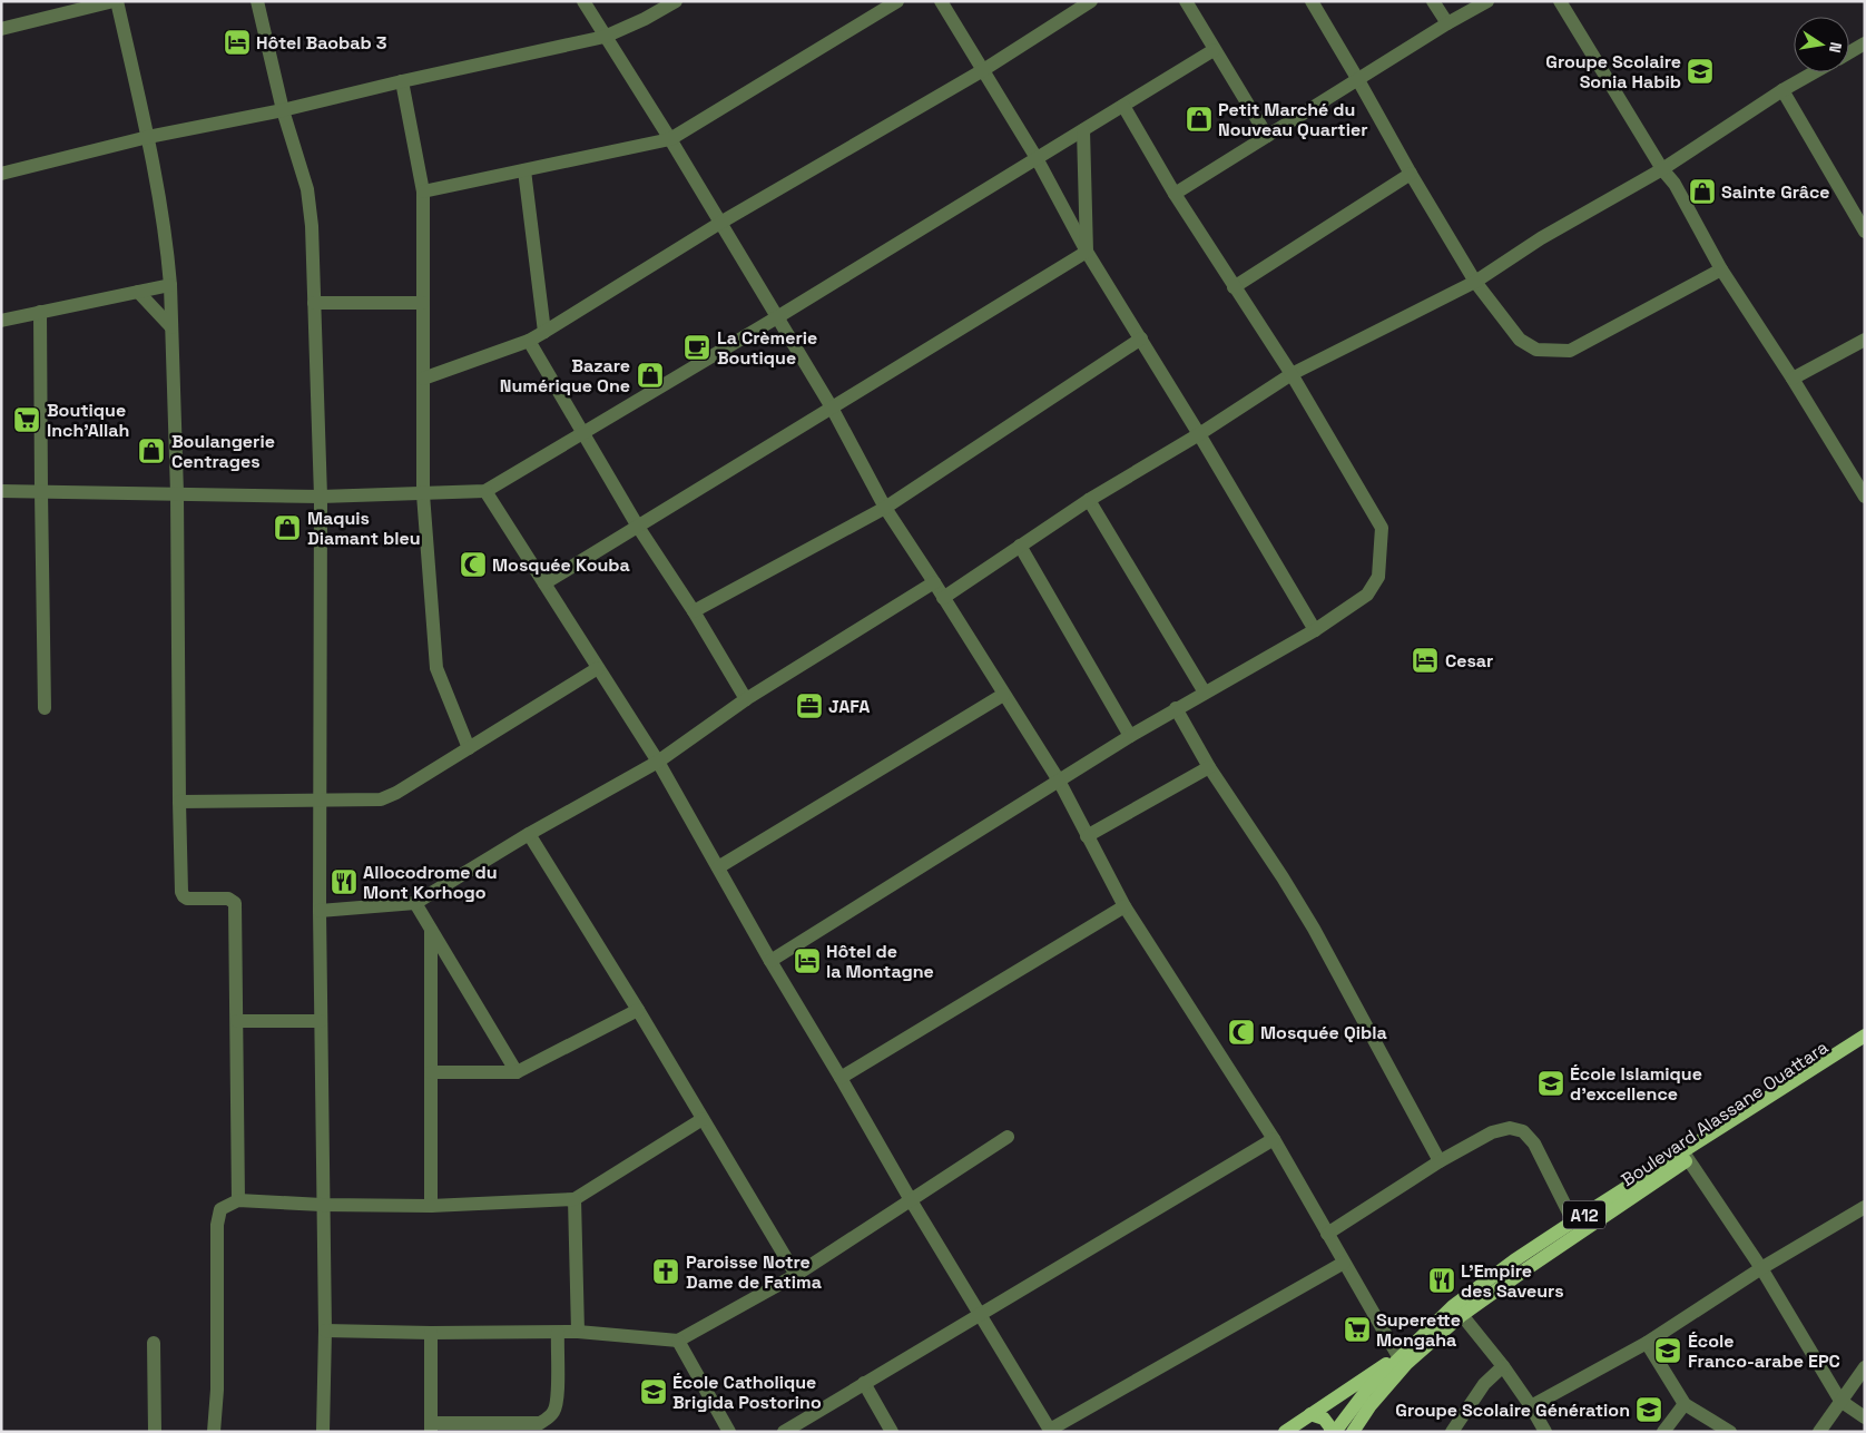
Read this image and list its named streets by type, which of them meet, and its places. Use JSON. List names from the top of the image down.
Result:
{
  "streets": {
    "main road": ["Boulevard Alassane Ouattara", "A12"]
  },
  "crossings": [
    ["Boulevard Alassane Ouattara", "A12"]
  ],
  "places": {
    "hotel": ["Hôtel Baobab 3", "Cesar", "Hôtel de la Montagne"],
    "school or university": [
      "Groupe Scolaire Sonia Habib",
      "École Islamique d'excellence",
      "École Franco-arabe EPC",
      "École Catholique Brigida Postorino",
      "Groupe Scolaire Génération"
    ],
    "shop": [
      "Petit Marché du Nouveau Quartier",
      "Sainte Grâce",
      "Bazare Numérique One",
      "Boulangerie Centrages",
      "Maquis Diamant bleu"
    ],
    "cafe": ["La Crèmerie Boutique"],
    "supermarket": ["Boutique Inch'Allah", "Superette Mongaha"],
    "mosque": ["Mosquée Kouba", "Mosquée Qibla"],
    "office": ["JAFA"],
    "restaurant": ["Allocodrome du Mont Korhogo", "L'Empire des Saveurs"],
    "church": ["Paroisse Notre Dame de Fatima"]
  },
  "north": "right"
}
